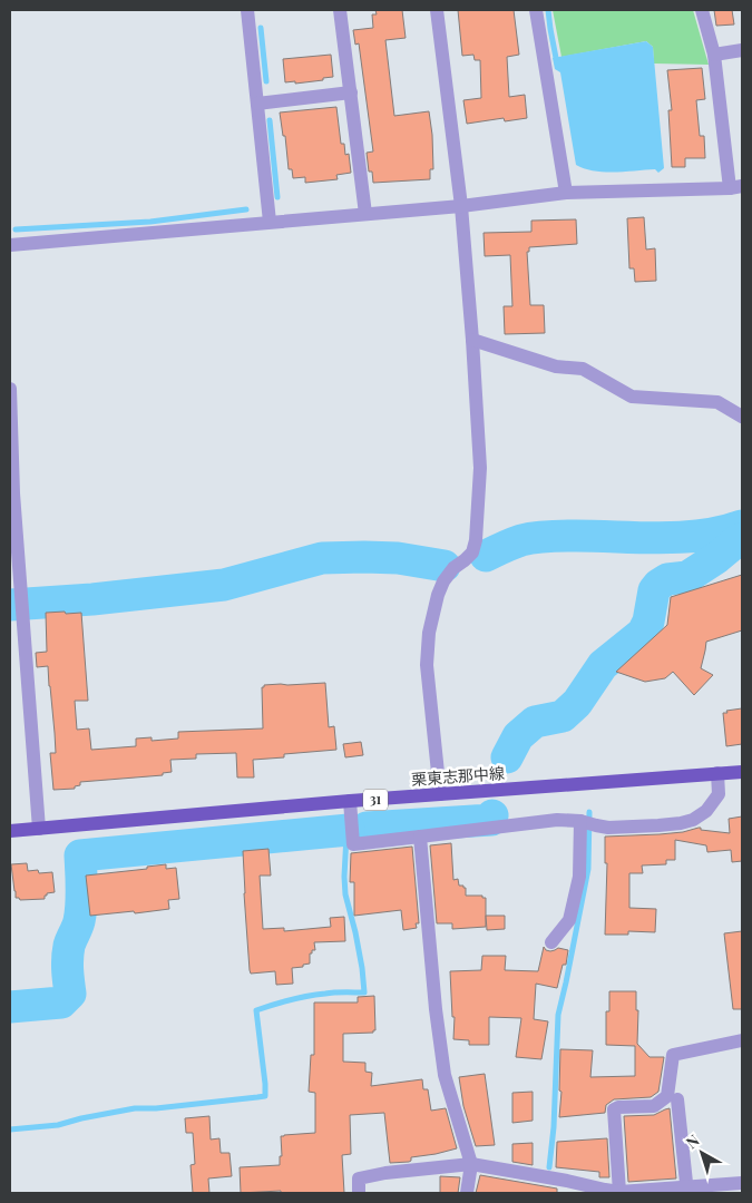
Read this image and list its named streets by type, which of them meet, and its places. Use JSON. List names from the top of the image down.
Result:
{
  "streets": {
    "main road": ["栗東志那中線", "31"]
  },
  "north": "top left"
}
